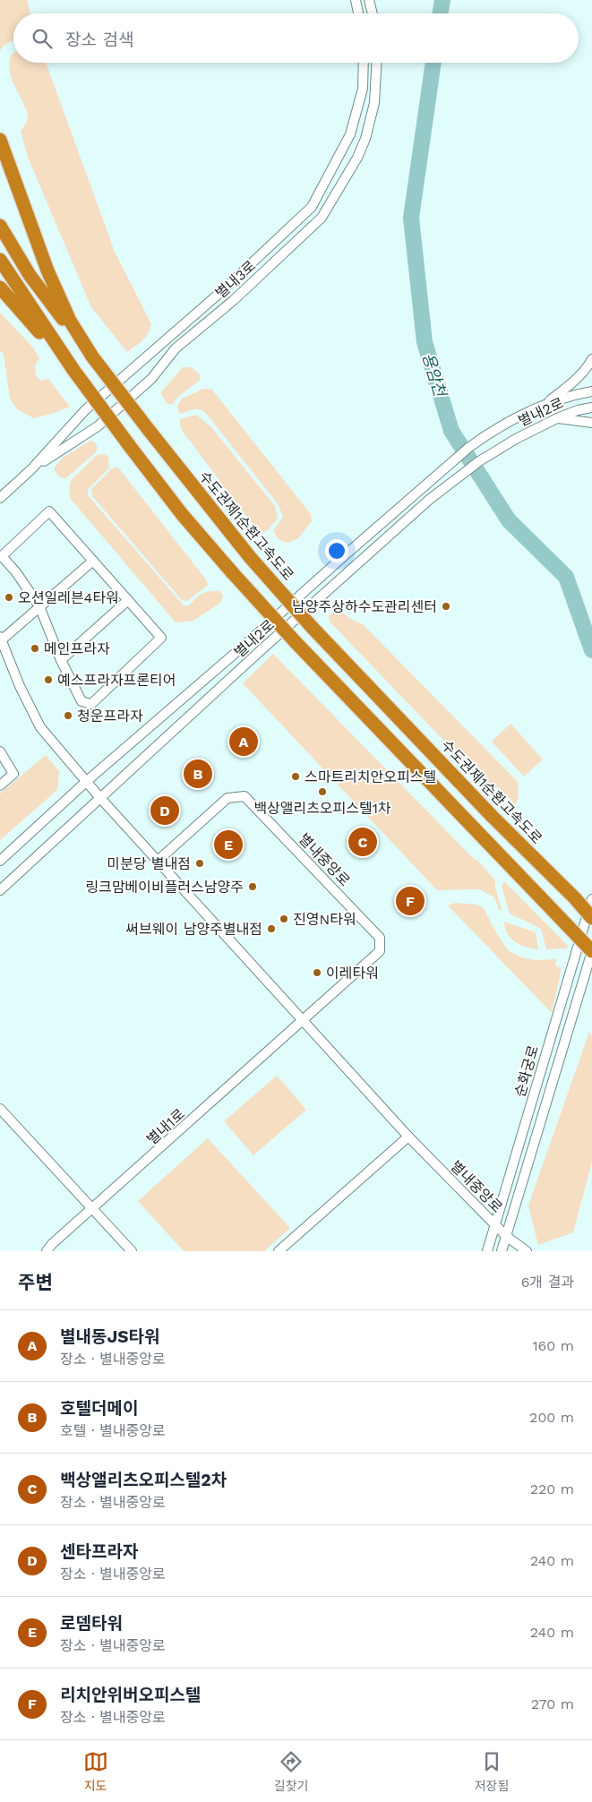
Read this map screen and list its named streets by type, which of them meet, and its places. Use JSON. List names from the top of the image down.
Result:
{
  "streets": {
    "highway": ["수도권제1순환고속도로"],
    "street": [
      "별내3로",
      "별내2로",
      "별내중앙로",
      "순화궁로",
      "별내1로"
    ]
  },
  "crossings": [
    ["별내2로", "별내중앙로"],
    ["별내중앙로", "순화궁로"],
    ["별내중앙로", "별내1로"]
  ],
  "water": ["용암천"],
  "places": [
    "오션일레븐4타워",
    "남양주상하수도관리센터",
    "메인프라자",
    "예스프라자프론티어",
    "청운프라자",
    "스마트리치안오피스텔",
    "백상앨리츠오피스텔1차",
    "미분당 별내점",
    "링크맘베이비플러스남양주",
    "진영N타워",
    "써브웨이 남양주별내점",
    "이레타워"
  ],
  "page": {
    "search": "장소 검색",
    "pins": [
      "A",
      "B",
      "D",
      "C",
      "E",
      "F"
    ],
    "heading": ["주변", "6개 결과"],
    "list": [
      {
        "mark": "A",
        "name": "별내동JS타워",
        "note": "장소 · 별내중앙로",
        "value": "160 m"
      },
      {
        "mark": "B",
        "name": "호텔더메이",
        "note": "호텔 · 별내중앙로",
        "value": "200 m"
      },
      {
        "mark": "C",
        "name": "백상앨리츠오피스텔2차",
        "note": "장소 · 별내중앙로",
        "value": "220 m"
      },
      {
        "mark": "D",
        "name": "센타프라자",
        "note": "장소 · 별내중앙로",
        "value": "240 m"
      },
      {
        "mark": "E",
        "name": "로뎀타워",
        "note": "장소 · 별내중앙로",
        "value": "240 m"
      },
      {
        "mark": "F",
        "name": "리치안위버오피스텔",
        "note": "장소 · 별내중앙로",
        "value": "270 m"
      }
    ],
    "nav": ["지도", "길찾기", "저장됨"]
  }
}
